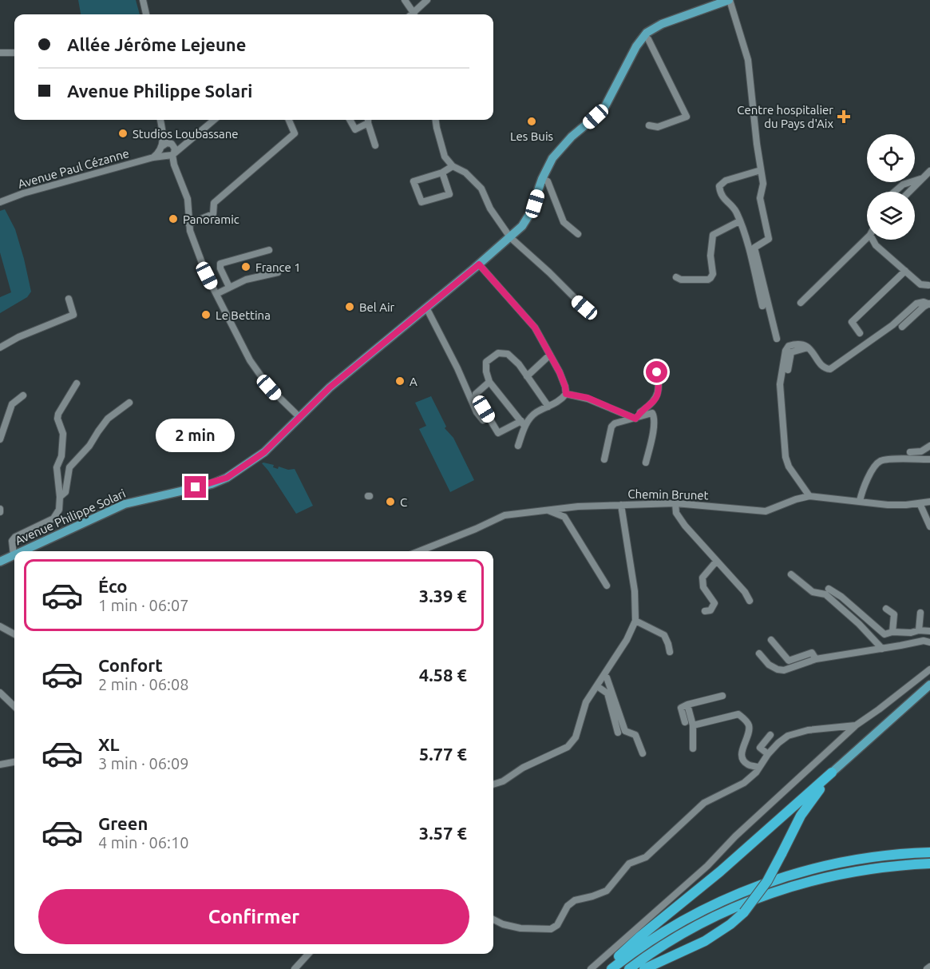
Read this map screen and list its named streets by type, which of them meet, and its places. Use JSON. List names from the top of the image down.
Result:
{
  "streets": {
    "main road": ["Avenue Philippe Solari"],
    "street": ["Avenue Paul Cézanne", "Chemin Brunet"]
  },
  "places": {
    "health": ["Centre hospitalier du Pays d'Aix"],
    "other": [
      "Les Buis",
      "Studios Loubassane",
      "Panoramic",
      "France 1",
      "Bel Air",
      "Le Bettina",
      "A",
      "C"
    ]
  },
  "page": {
    "banner": ["Allée Jérôme Lejeune", "Avenue Philippe Solari"],
    "bubble": "2 min",
    "list": [
      {
        "name": "Éco",
        "note": "1 min · 06:07",
        "value": "3.39 €"
      },
      {
        "name": "Confort",
        "note": "2 min · 06:08",
        "value": "4.58 €"
      },
      {
        "name": "XL",
        "note": "3 min · 06:09",
        "value": "5.77 €"
      },
      {
        "name": "Green",
        "note": "4 min · 06:10",
        "value": "3.57 €"
      }
    ],
    "buttons": "Confirmer"
  }
}
